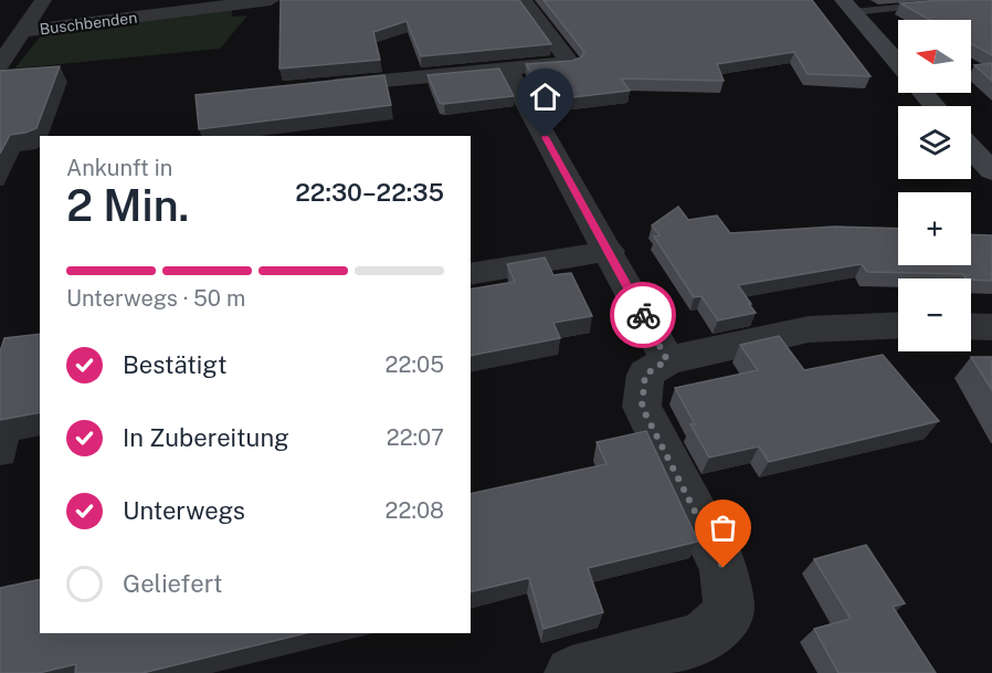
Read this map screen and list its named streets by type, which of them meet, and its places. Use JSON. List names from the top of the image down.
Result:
{
  "streets": {
    "street": ["Buschbenden"]
  },
  "north": "left",
  "page": {
    "map_buttons": ["+", "−"],
    "heading": ["2 Min.", "Ankunft in", "22:30–22:35"],
    "bar": "Unterwegs · 50 m",
    "list": [
      ["Bestätigt", "22:05"],
      ["In Zubereitung", "22:07"],
      ["Unterwegs", "22:08"],
      "Geliefert"
    ]
  }
}
